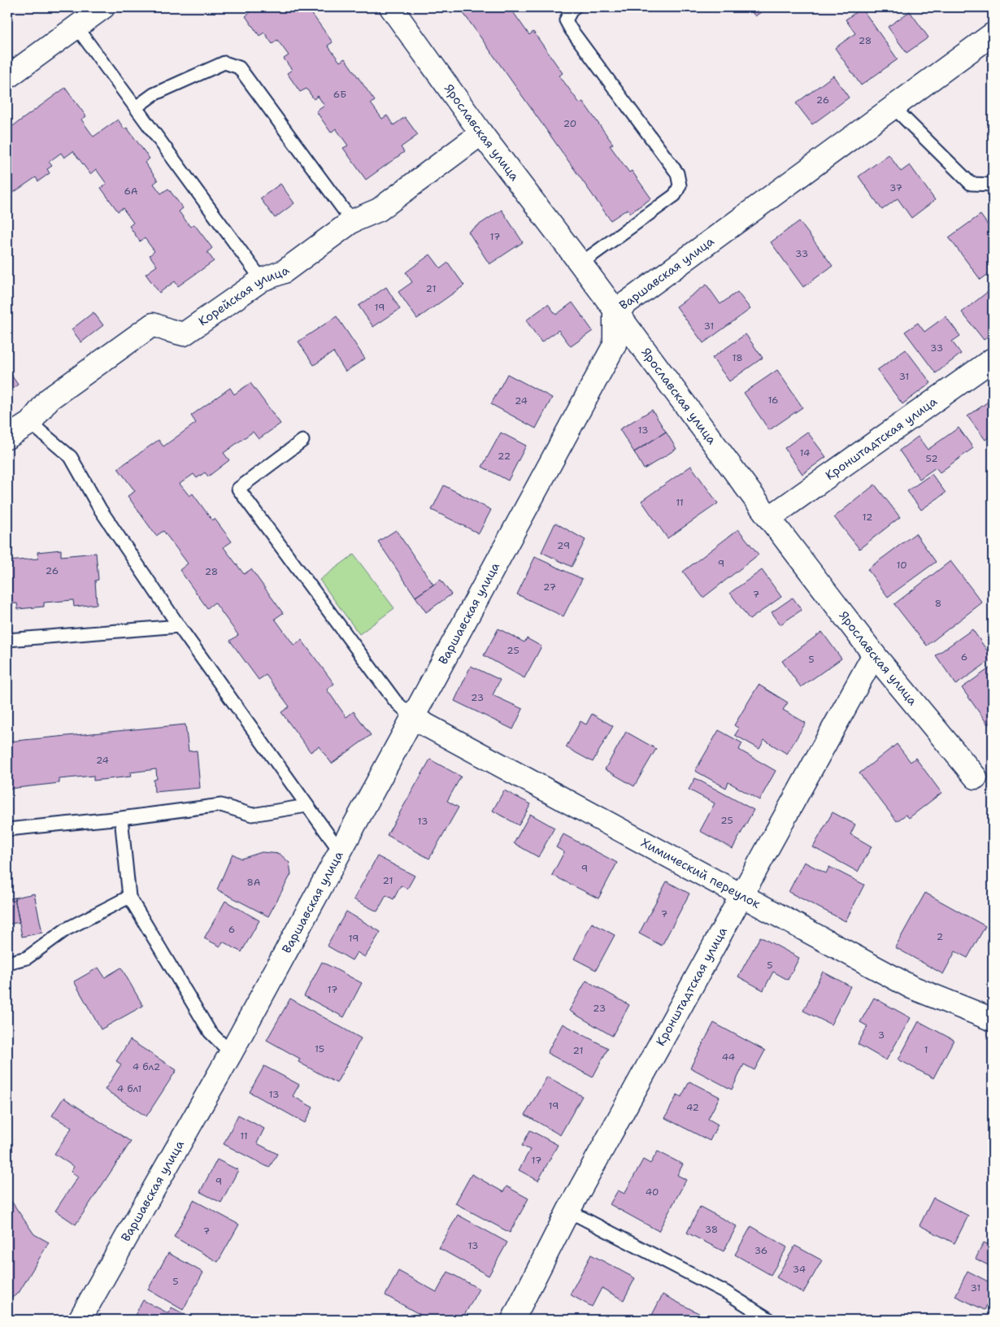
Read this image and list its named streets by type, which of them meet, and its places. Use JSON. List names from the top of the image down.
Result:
{
  "streets": {
    "street": [
      "Ярославская улица",
      "Варшавская улица",
      "Корейская улица",
      "Кронштадтская улица",
      "Химический переулок"
    ]
  },
  "crossings": [
    ["Ярославская улица", "Варшавская улица"],
    ["Ярославская улица", "Корейская улица"],
    ["Ярославская улица", "Кронштадтская улица"],
    ["Варшавская улица", "Химический переулок"],
    ["Кронштадтская улица", "Химический переулок"]
  ],
  "house_numbers": [
    "28",
    "6Б",
    "26",
    "20",
    "37",
    "6А",
    "17",
    "33",
    "21",
    "19",
    "31",
    "33",
    "18",
    "31",
    "16",
    "24",
    "13",
    "14",
    "22",
    "52",
    "11",
    "12",
    "29",
    "9",
    "10",
    "26",
    "28",
    "27",
    "7",
    "8",
    "25",
    "6",
    "5",
    "23",
    "24",
    "25",
    "13",
    "9",
    "21",
    "8А",
    "7",
    "6",
    "2",
    "19",
    "5",
    "17",
    "23",
    "3",
    "15",
    "1",
    "21",
    "44",
    "4 бл2",
    "4 бл1",
    "13",
    "19",
    "42",
    "11",
    "17",
    "9",
    "40",
    "38",
    "7",
    "13",
    "36",
    "34",
    "5",
    "31"
  ]
}
